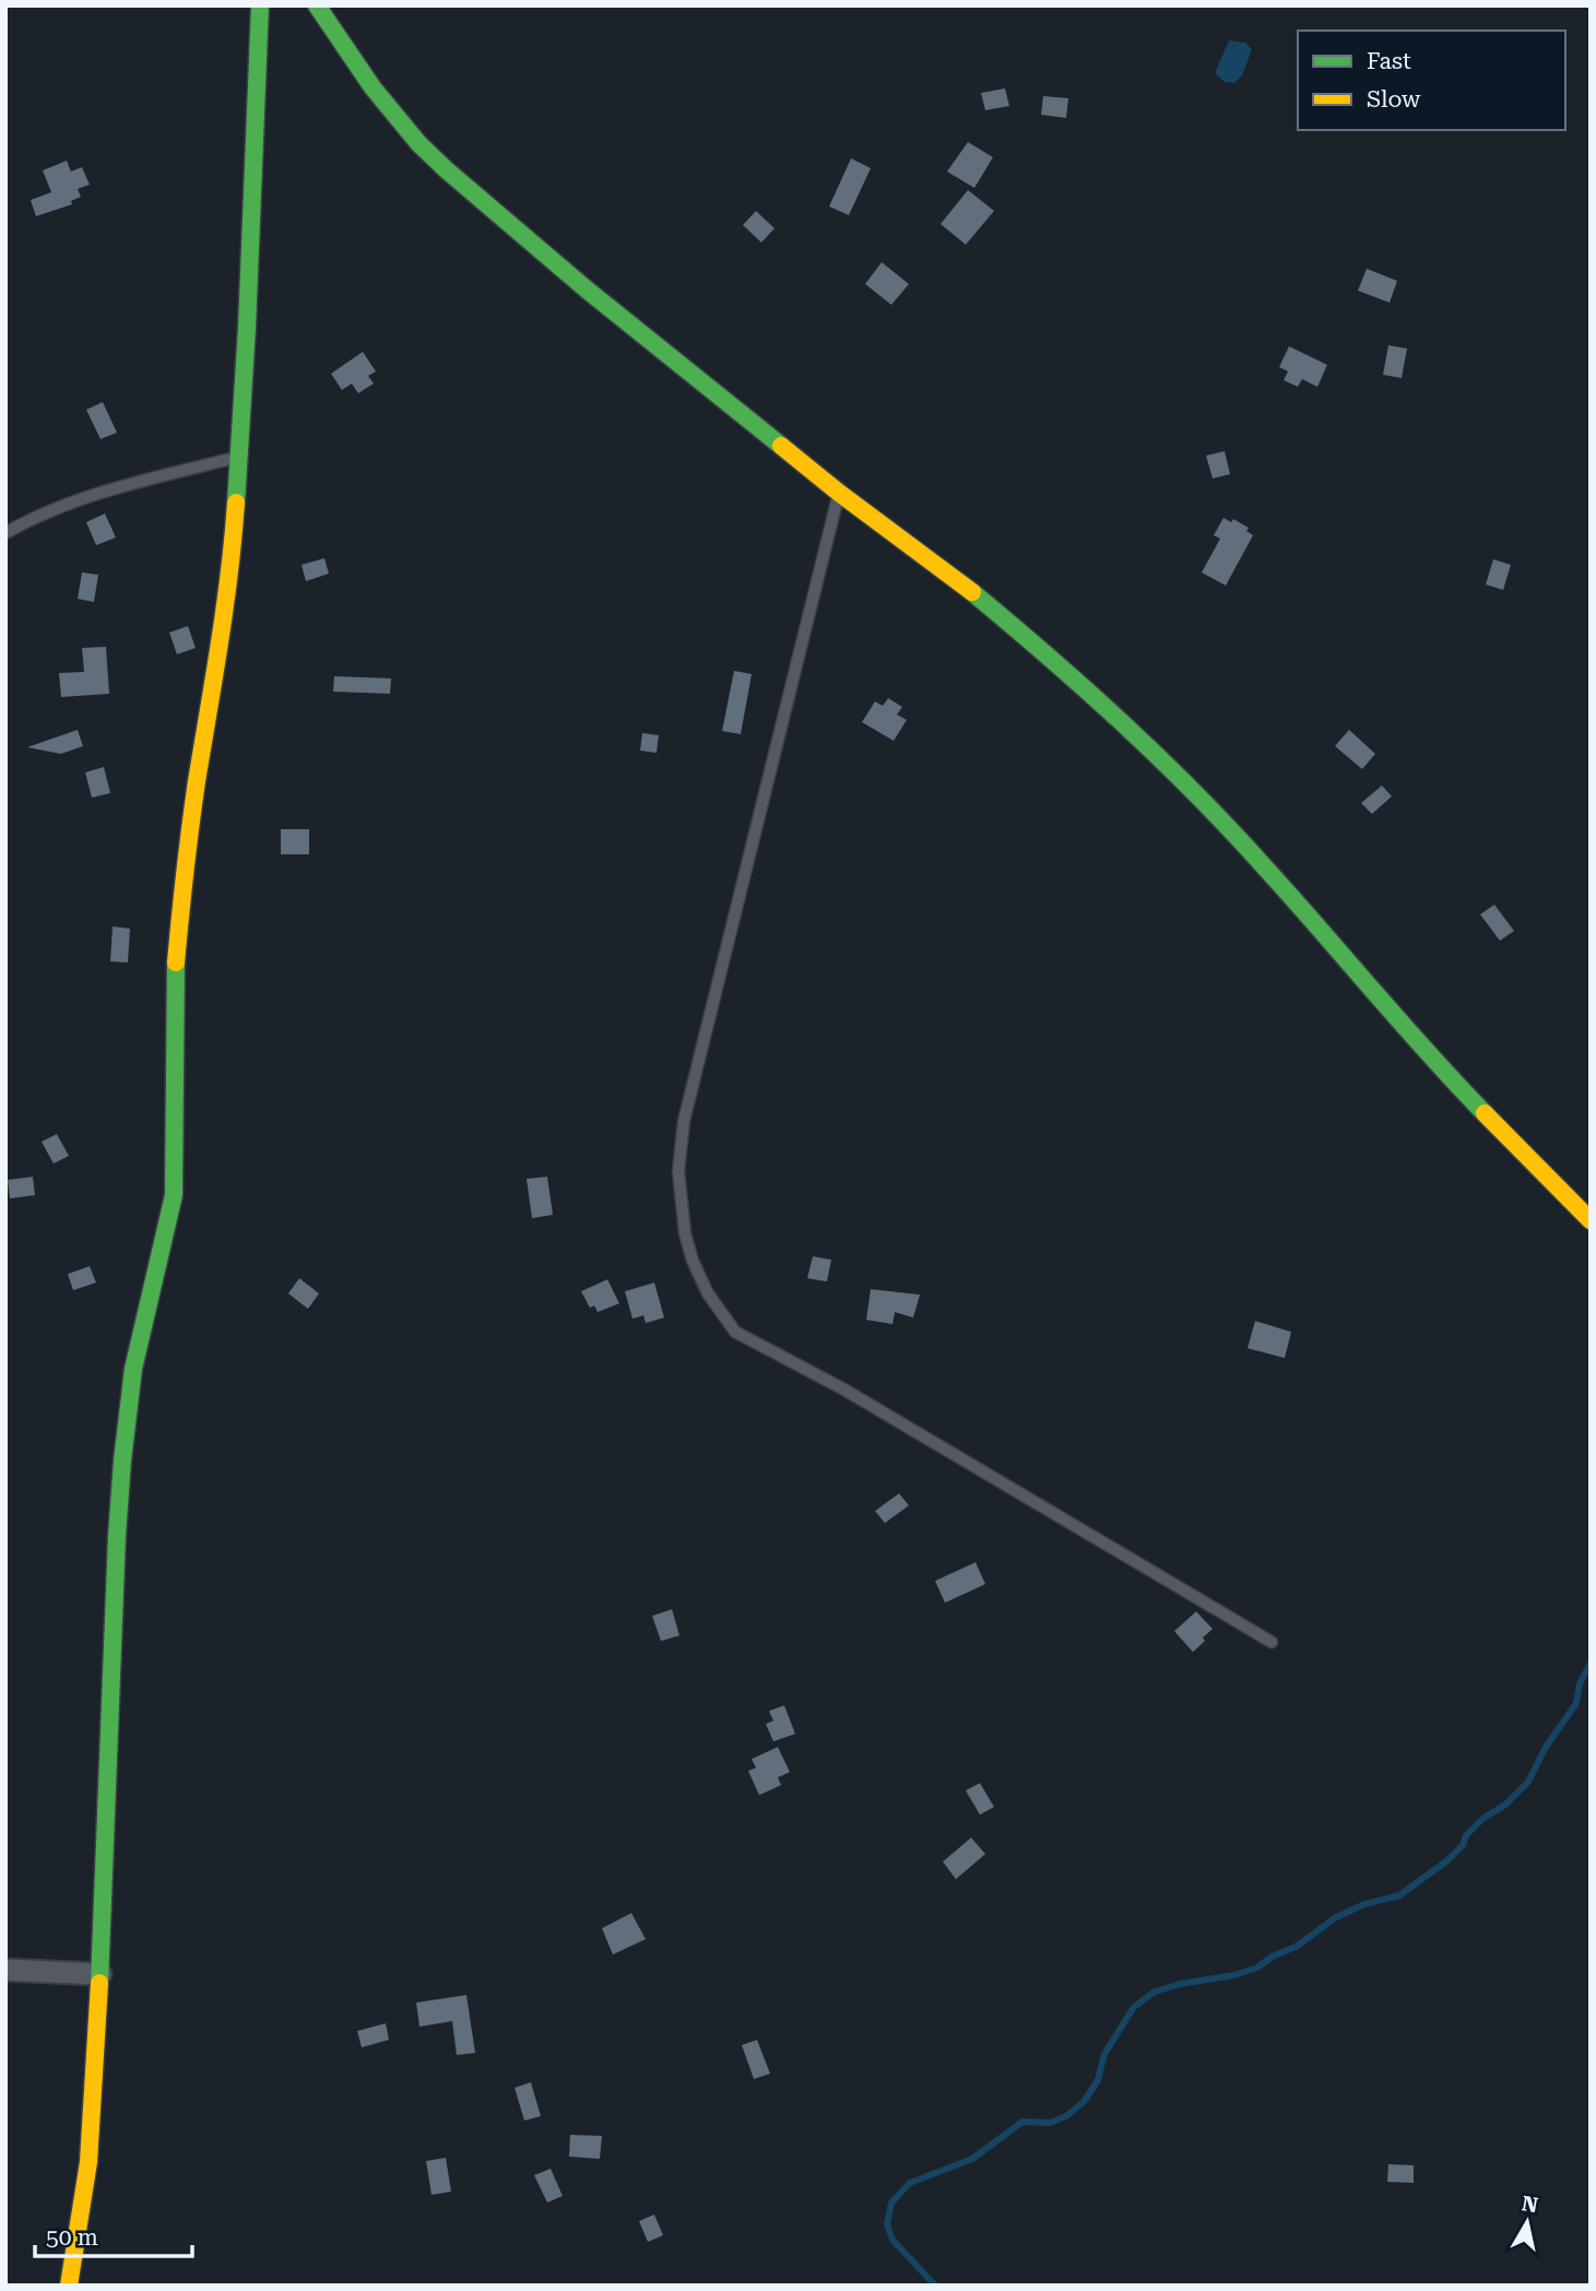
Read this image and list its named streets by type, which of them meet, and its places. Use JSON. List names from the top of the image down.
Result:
{
  "legend": ["Fast", "Slow"],
  "scale_bar": "50 m",
  "north": "top"
}
